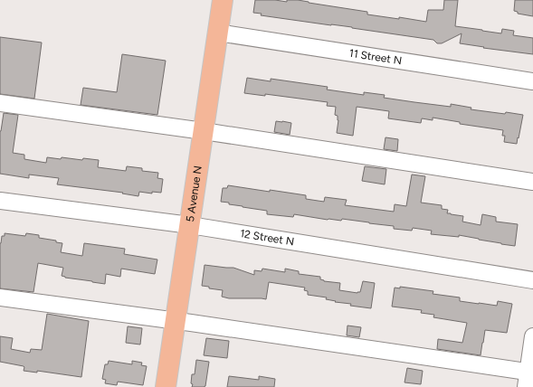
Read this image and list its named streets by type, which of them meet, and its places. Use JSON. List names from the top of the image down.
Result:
{
  "streets": {
    "main road": ["5 Avenue N"],
    "street": ["11 Street N", "12 Street N"]
  },
  "crossings": [
    ["11 Street N", "5 Avenue N"],
    ["5 Avenue N", "12 Street N"]
  ]
}
